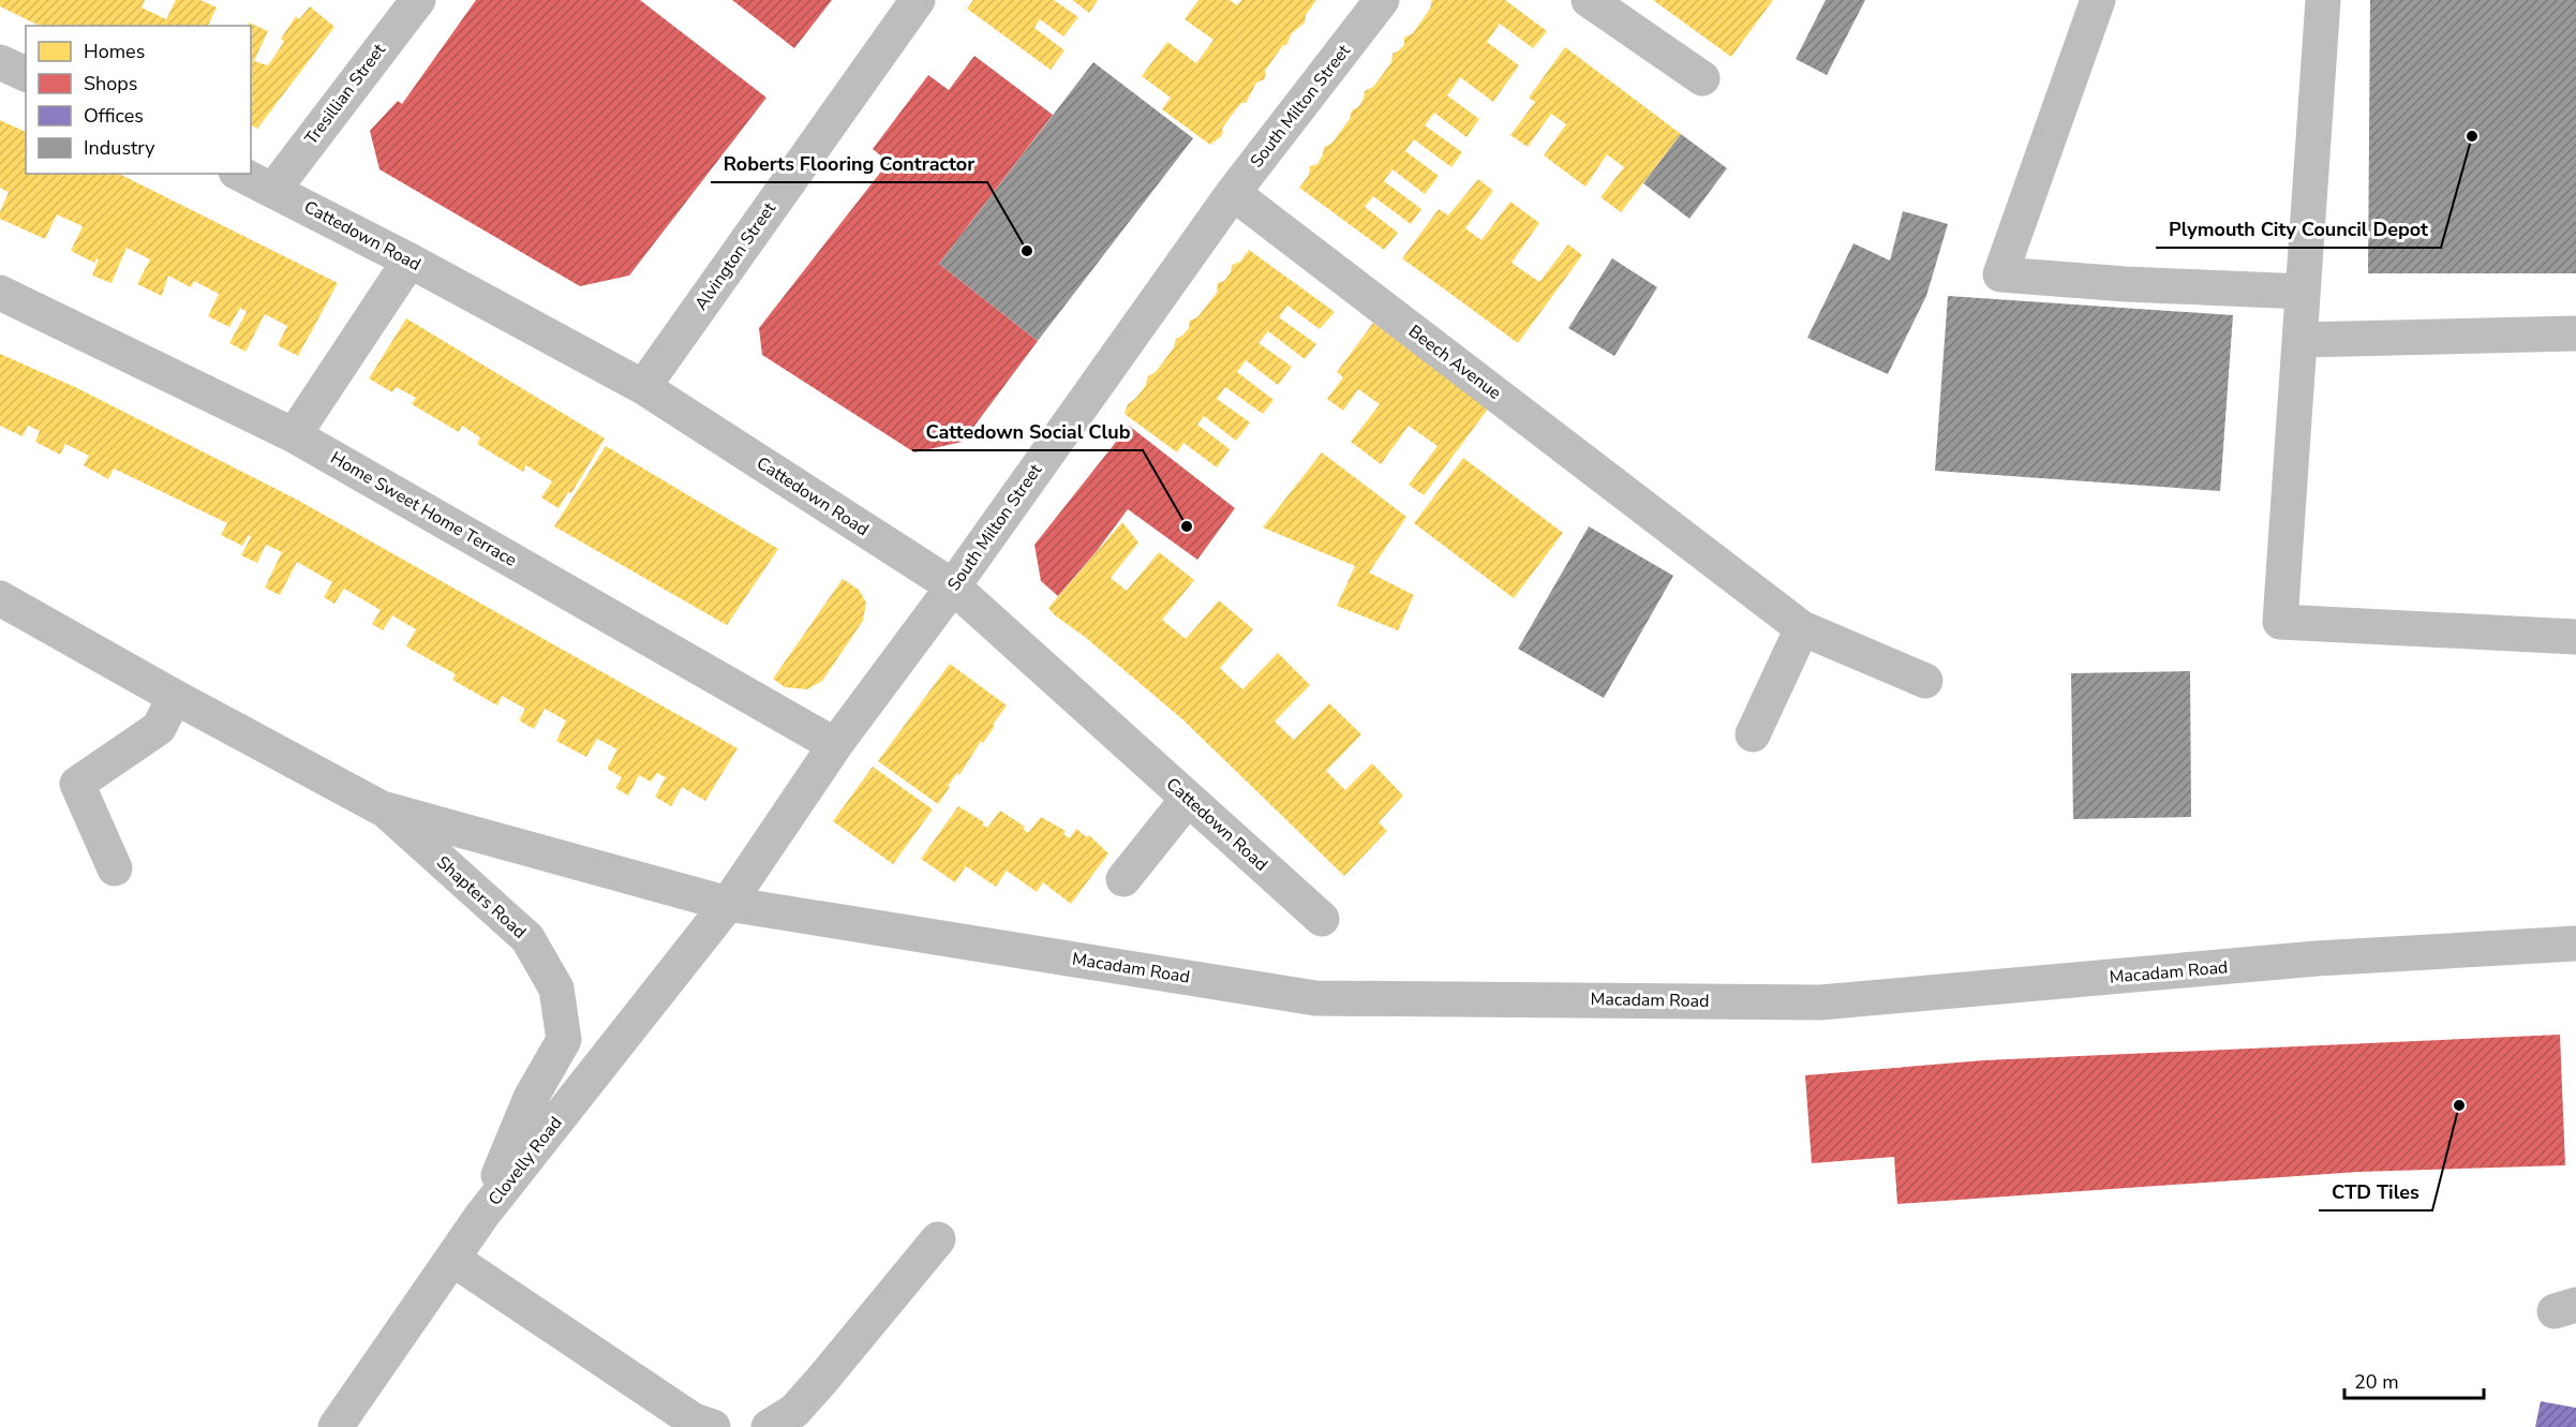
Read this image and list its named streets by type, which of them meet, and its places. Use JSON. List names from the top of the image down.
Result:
{
  "streets": {
    "street": [
      "Tresillian Street",
      "South Milton Street",
      "Cattedown Road",
      "Alvington Street",
      "Beech Avenue",
      "Home Sweet Home Terrace",
      "Shapters Road",
      "Macadam Road",
      "Clovelly Road"
    ]
  },
  "crossings": [
    ["Tresillian Street", "Cattedown Road"],
    ["South Milton Street", "Cattedown Road"],
    ["South Milton Street", "Beech Avenue"],
    ["South Milton Street", "Home Sweet Home Terrace"],
    ["South Milton Street", "Shapters Road"],
    ["South Milton Street", "Macadam Road"],
    ["South Milton Street", "Clovelly Road"],
    ["Cattedown Road", "Alvington Street"],
    ["Shapters Road", "Macadam Road"],
    ["Shapters Road", "Clovelly Road"],
    ["Macadam Road", "Clovelly Road"]
  ],
  "places": [
    "Plymouth City Council Depot",
    "Roberts Flooring Contractor",
    "Cattedown Social Club",
    "CTD Tiles"
  ],
  "legend": [
    "Homes",
    "Shops",
    "Offices",
    "Industry"
  ],
  "scale_bar": "20 m"
}
